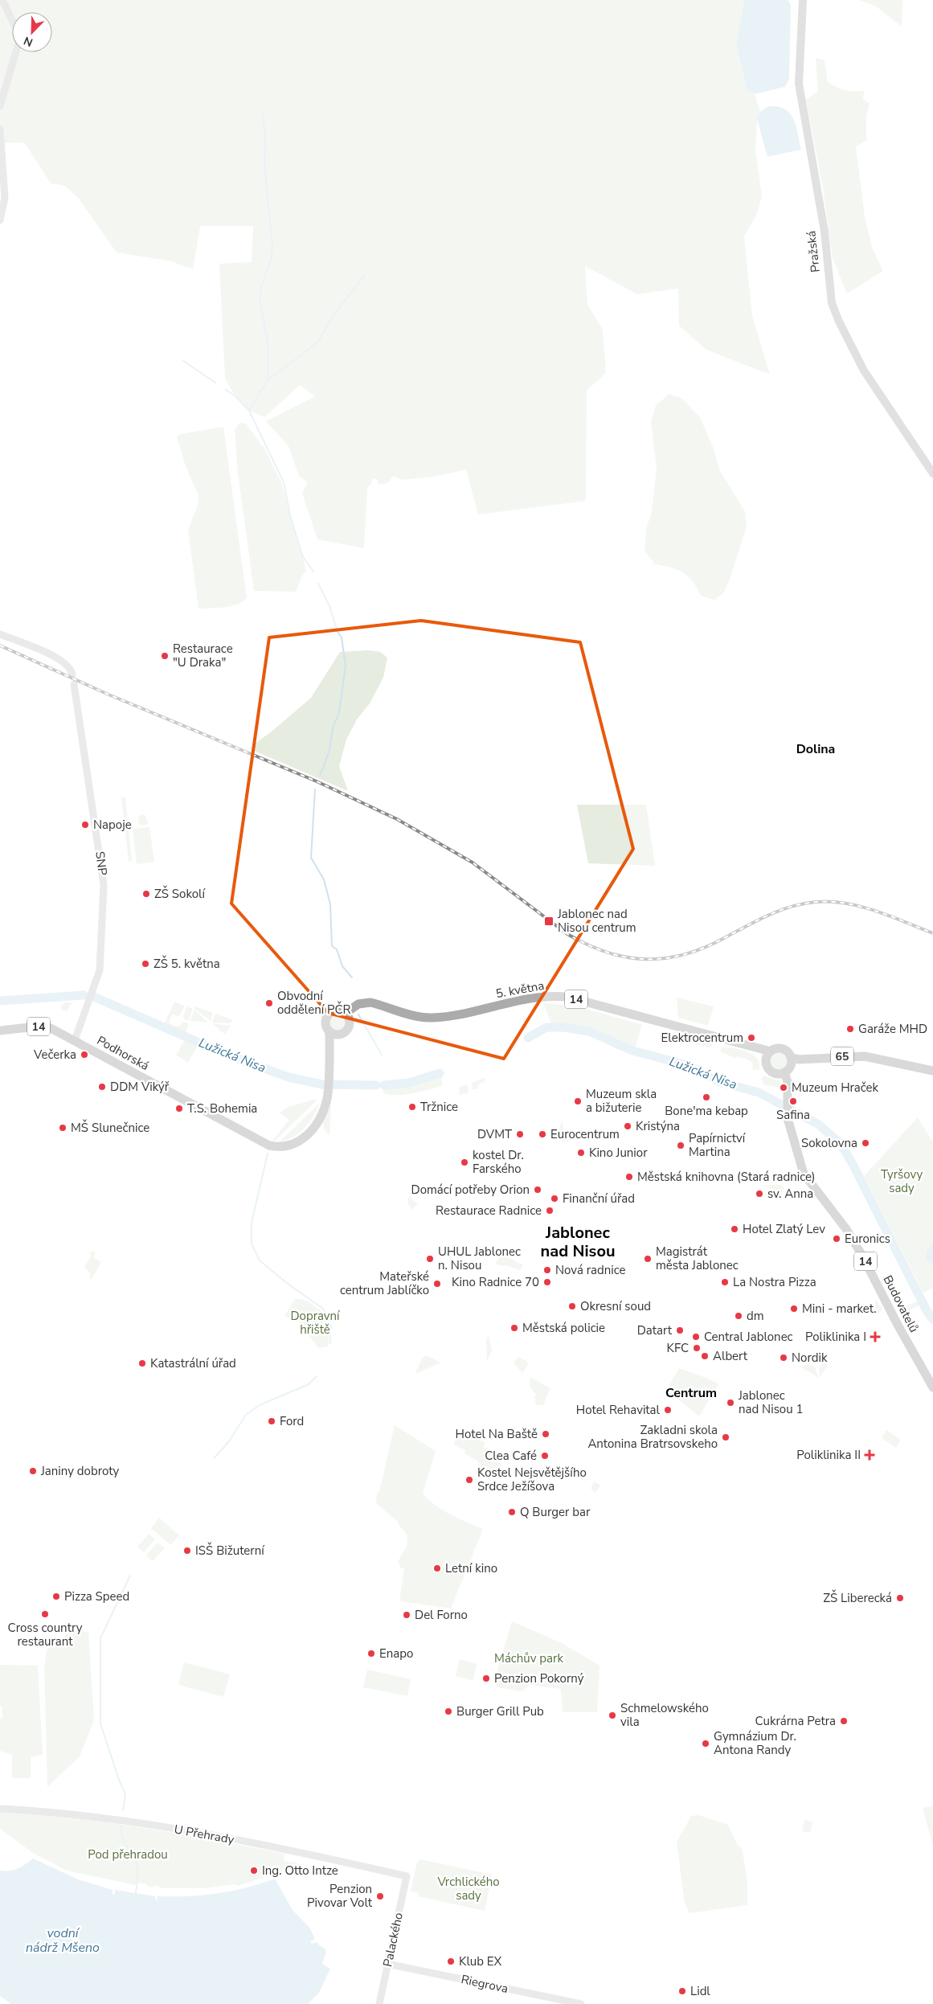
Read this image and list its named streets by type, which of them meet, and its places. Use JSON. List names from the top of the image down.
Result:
{
  "streets": {
    "main road": [
      "Pražská",
      "5. května",
      "14",
      "Podhorská",
      "65",
      "Budovatelů"
    ],
    "street": [
      "SNP",
      "U Přehrady",
      "Palackého",
      "Riegrova"
    ]
  },
  "crossings": [
    ["SNP", "Podhorská"],
    ["5. května", "14"],
    ["5. května", "65"],
    ["5. května", "Budovatelů"],
    ["14", "Podhorská"],
    ["65", "Budovatelů"],
    ["U Přehrady", "Palackého"],
    ["Palackého", "Riegrova"]
  ],
  "districts": ["Dolina", "Jablonec nad Nisou", "Centrum"],
  "water": ["Lužická Nisa", "vodní nádrž Mšeno"],
  "parks": [
    "Tyršovy sady",
    "Dopravní hřiště",
    "Máchův park",
    "Pod přehradou",
    "Vrchlického sady"
  ],
  "places": {
    "other": [
      "Restaurace \"U Draka\"",
      "Napoje",
      "ZŠ Sokolí",
      "ZŠ 5. května",
      "Obvodní oddělení PČR",
      "Garáže MHD",
      "Elektrocentrum",
      "Večerka",
      "DDM Vikýř",
      "Muzeum Hraček",
      "Bone'ma kebap",
      "Muzeum skla a bižuterie",
      "Safina",
      "Tržnice",
      "T.S. Bohemia",
      "Kristýna",
      "MŠ Slunečnice",
      "DVMT",
      "Eurocentrum",
      "Sokolovna",
      "Papírnictví Martina",
      "Kino Junior",
      "kostel Dr. Farského",
      "Městská knihovna (Stará radnice)",
      "Domácí potřeby Orion",
      "sv. Anna",
      "Finanční úřad",
      "Restaurace Radnice",
      "Hotel Zlatý Lev",
      "Euronics",
      "UHUL Jablonec n. Nisou",
      "Magistrát města Jablonec",
      "Nová radnice",
      "Kino Radnice 70",
      "La Nostra Pizza",
      "Mateřské centrum Jablíčko",
      "Okresní soud",
      "Mini - market.",
      "dm",
      "Městská policie",
      "Datart",
      "Central Jablonec",
      "KFC",
      "Albert",
      "Nordik",
      "Katastrální úřad",
      "Jablonec nad Nisou 1",
      "Hotel Rehavital",
      "Ford",
      "Hotel Na Baště",
      "Zakladni skola Antonina Bratrsovskeho",
      "Clea Café",
      "Janiny dobroty",
      "Kostel Nejsvětějšího Srdce Ježíšova",
      "Q Burger bar",
      "ISŠ Bižuterní",
      "Letní kino",
      "Pizza Speed",
      "ZŠ Liberecká",
      "Cross country restaurant",
      "Del Forno",
      "Enapo",
      "Penzion Pokorný",
      "Burger Grill Pub",
      "Schmelowského vila",
      "Cukrárna Petra",
      "Gymnázium Dr. Antona Randy",
      "Ing. Otto Intze",
      "Penzion Pivovar Volt",
      "Klub EX",
      "Lidl"
    ],
    "transit": ["Jablonec nad Nisou centrum"],
    "health": ["Poliklinika I", "Poliklinika II"]
  },
  "north": "bottom left"
}
